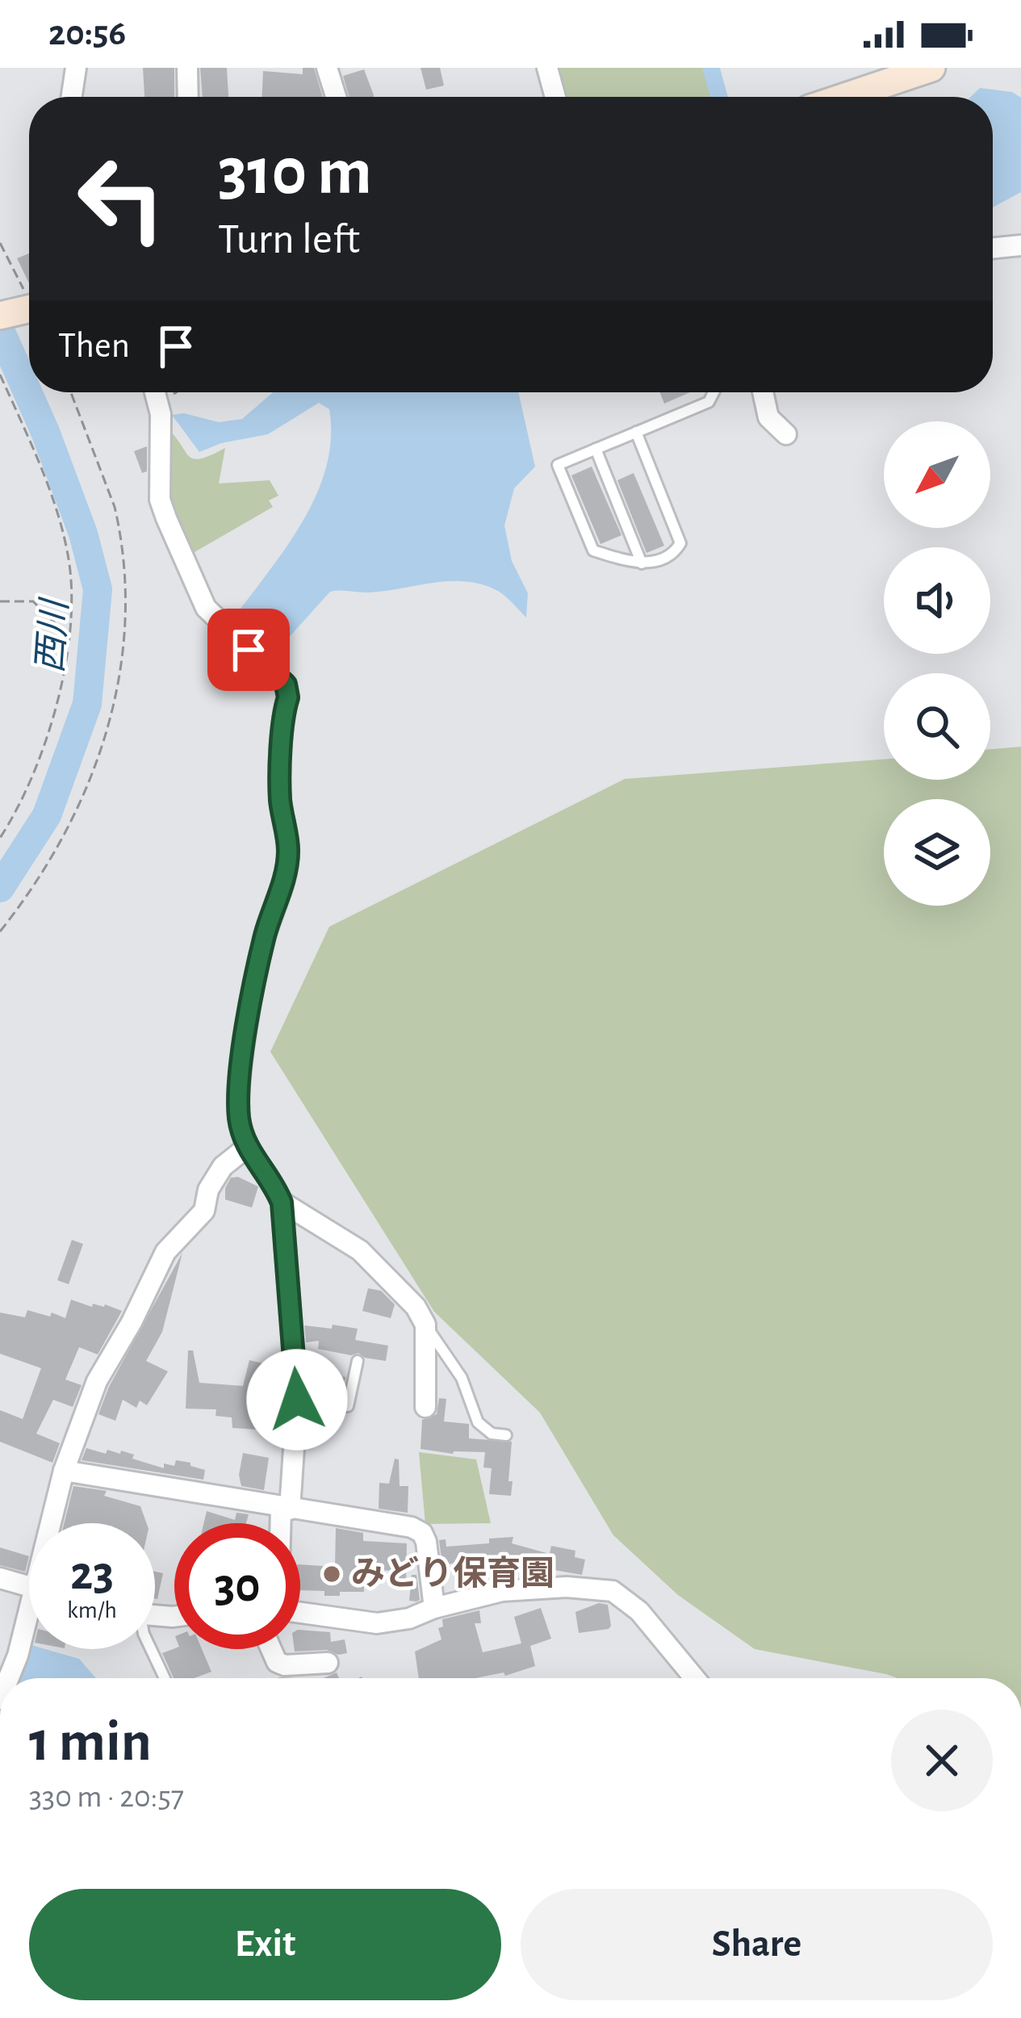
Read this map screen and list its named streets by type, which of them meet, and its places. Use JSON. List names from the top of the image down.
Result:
{
  "water": ["西川"],
  "places": ["みどり保育園"],
  "north": "bottom left",
  "page": {
    "status": "20:56",
    "turn": ["310 m", "Turn left"],
    "then": "Then",
    "speed": "23 km/h",
    "limit": "30",
    "heading": ["1 min", "330 m · 20:57"],
    "buttons": ["Exit", "Share"]
  }
}
